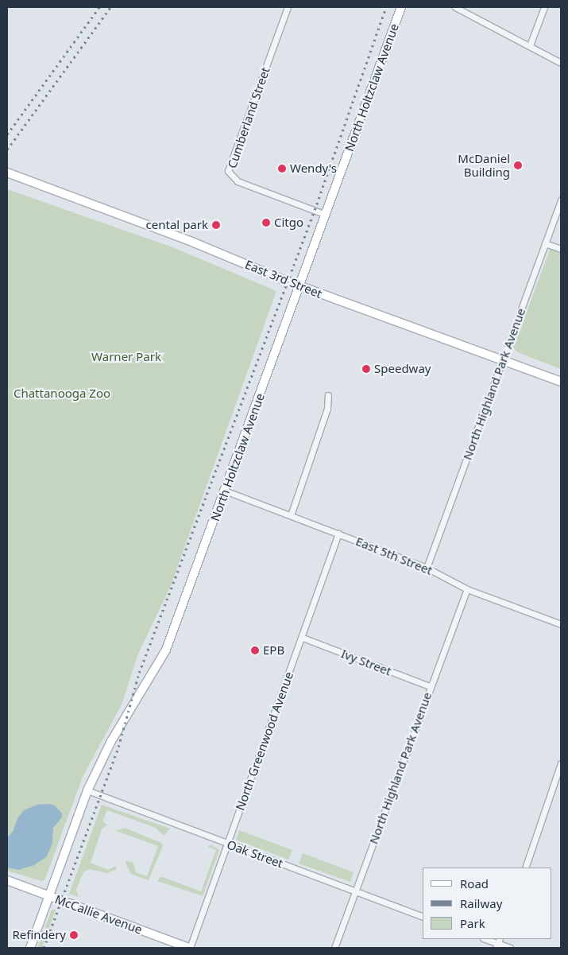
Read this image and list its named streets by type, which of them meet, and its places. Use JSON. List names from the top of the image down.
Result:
{
  "streets": {
    "main road": ["North Holtzclaw Avenue", "East 3rd Street", "McCallie Avenue"],
    "street": [
      "Cumberland Street",
      "North Highland Park Avenue",
      "East 5th Street",
      "Ivy Street",
      "North Greenwood Avenue",
      "Oak Street"
    ]
  },
  "crossings": [
    ["North Holtzclaw Avenue", "Cumberland Street"],
    ["North Holtzclaw Avenue", "East 3rd Street"],
    ["North Holtzclaw Avenue", "East 5th Street"],
    ["North Holtzclaw Avenue", "Oak Street"],
    ["North Holtzclaw Avenue", "McCallie Avenue"],
    ["East 3rd Street", "North Highland Park Avenue"],
    ["North Highland Park Avenue", "East 5th Street"],
    ["North Highland Park Avenue", "Ivy Street"],
    ["North Highland Park Avenue", "Oak Street"],
    ["East 5th Street", "North Greenwood Avenue"],
    ["Ivy Street", "North Greenwood Avenue"],
    ["North Greenwood Avenue", "Oak Street"],
    ["North Greenwood Avenue", "McCallie Avenue"]
  ],
  "parks": ["Warner Park", "Chattanooga Zoo"],
  "places": [
    "McDaniel Building",
    "Wendy's",
    "Citgo",
    "cental park",
    "Speedway",
    "EPB",
    "Refindery"
  ],
  "legend": ["Road", "Railway", "Park"]
}
